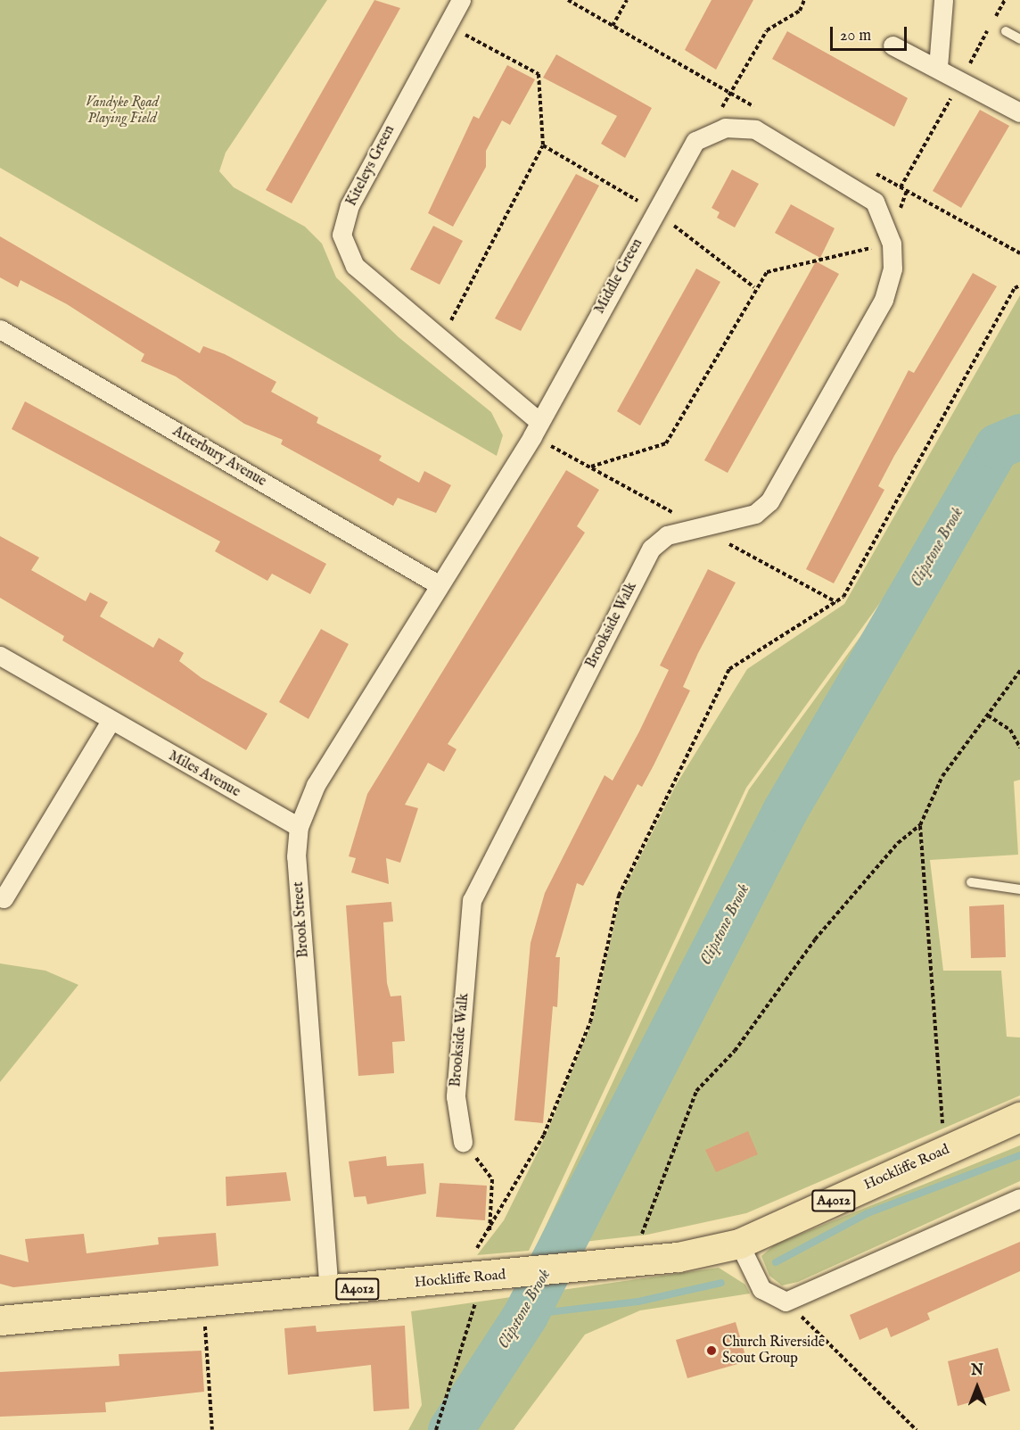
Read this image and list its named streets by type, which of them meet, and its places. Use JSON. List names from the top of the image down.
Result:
{
  "streets": {
    "main road": ["Hockliffe Road", "A4012"],
    "street": [
      "Kiteleys Green",
      "Middle Green",
      "Atterbury Avenue",
      "Brookside Walk",
      "Miles Avenue",
      "Brook Street"
    ]
  },
  "crossings": [
    ["Kiteleys Green", "Middle Green"],
    ["Middle Green", "Atterbury Avenue"],
    ["Middle Green", "Brookside Walk"],
    ["Middle Green", "Brook Street"],
    ["Atterbury Avenue", "Brook Street"],
    ["Miles Avenue", "Brook Street"],
    ["Brook Street", "Hockliffe Road"]
  ],
  "water": ["Clipstone Brook"],
  "parks": ["Vandyke Road Playing Field"],
  "places": ["Church Riverside Scout Group"],
  "scale_bar": "20 m",
  "north": "top"
}
